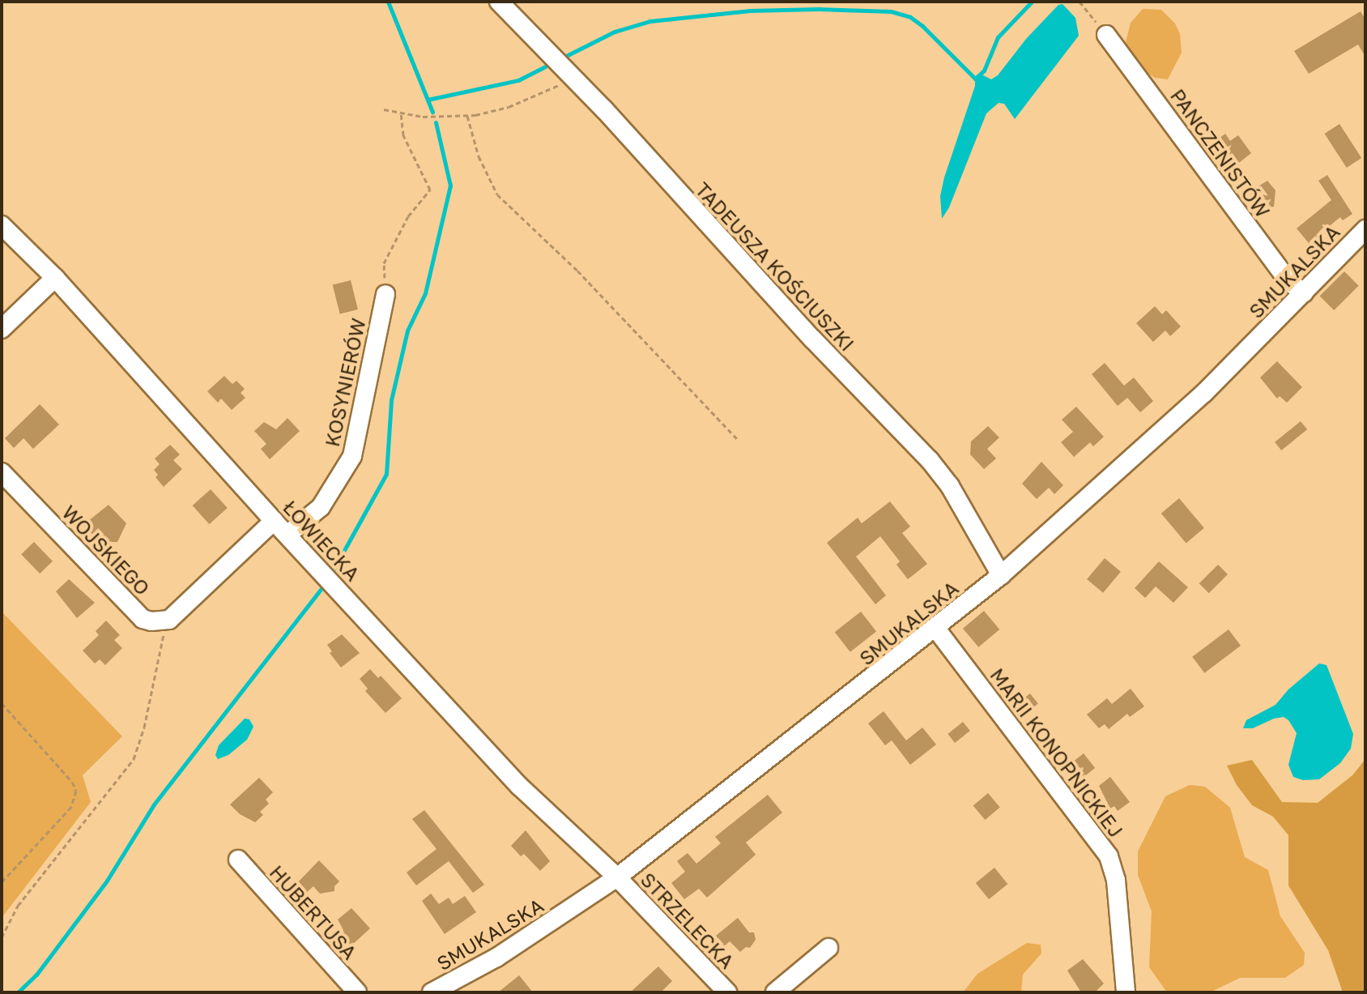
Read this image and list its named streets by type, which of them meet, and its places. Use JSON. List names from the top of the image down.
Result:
{
  "streets": {
    "street": [
      "PANCZENISTÓW",
      "TADEUSZA KOŚCIUSZKI",
      "SMUKALSKA",
      "KOSYNIERÓW",
      "ŁOWIECKA",
      "WOJSKIEGO",
      "MARII KONOPNICKIEJ",
      "HUBERTUSA",
      "STRZELECKA"
    ]
  },
  "crossings": [
    ["PANCZENISTÓW", "SMUKALSKA"],
    ["TADEUSZA KOŚCIUSZKI", "SMUKALSKA"],
    ["SMUKALSKA", "ŁOWIECKA"],
    ["SMUKALSKA", "MARII KONOPNICKIEJ"],
    ["SMUKALSKA", "STRZELECKA"],
    ["KOSYNIERÓW", "ŁOWIECKA"],
    ["ŁOWIECKA", "STRZELECKA"]
  ]
}
